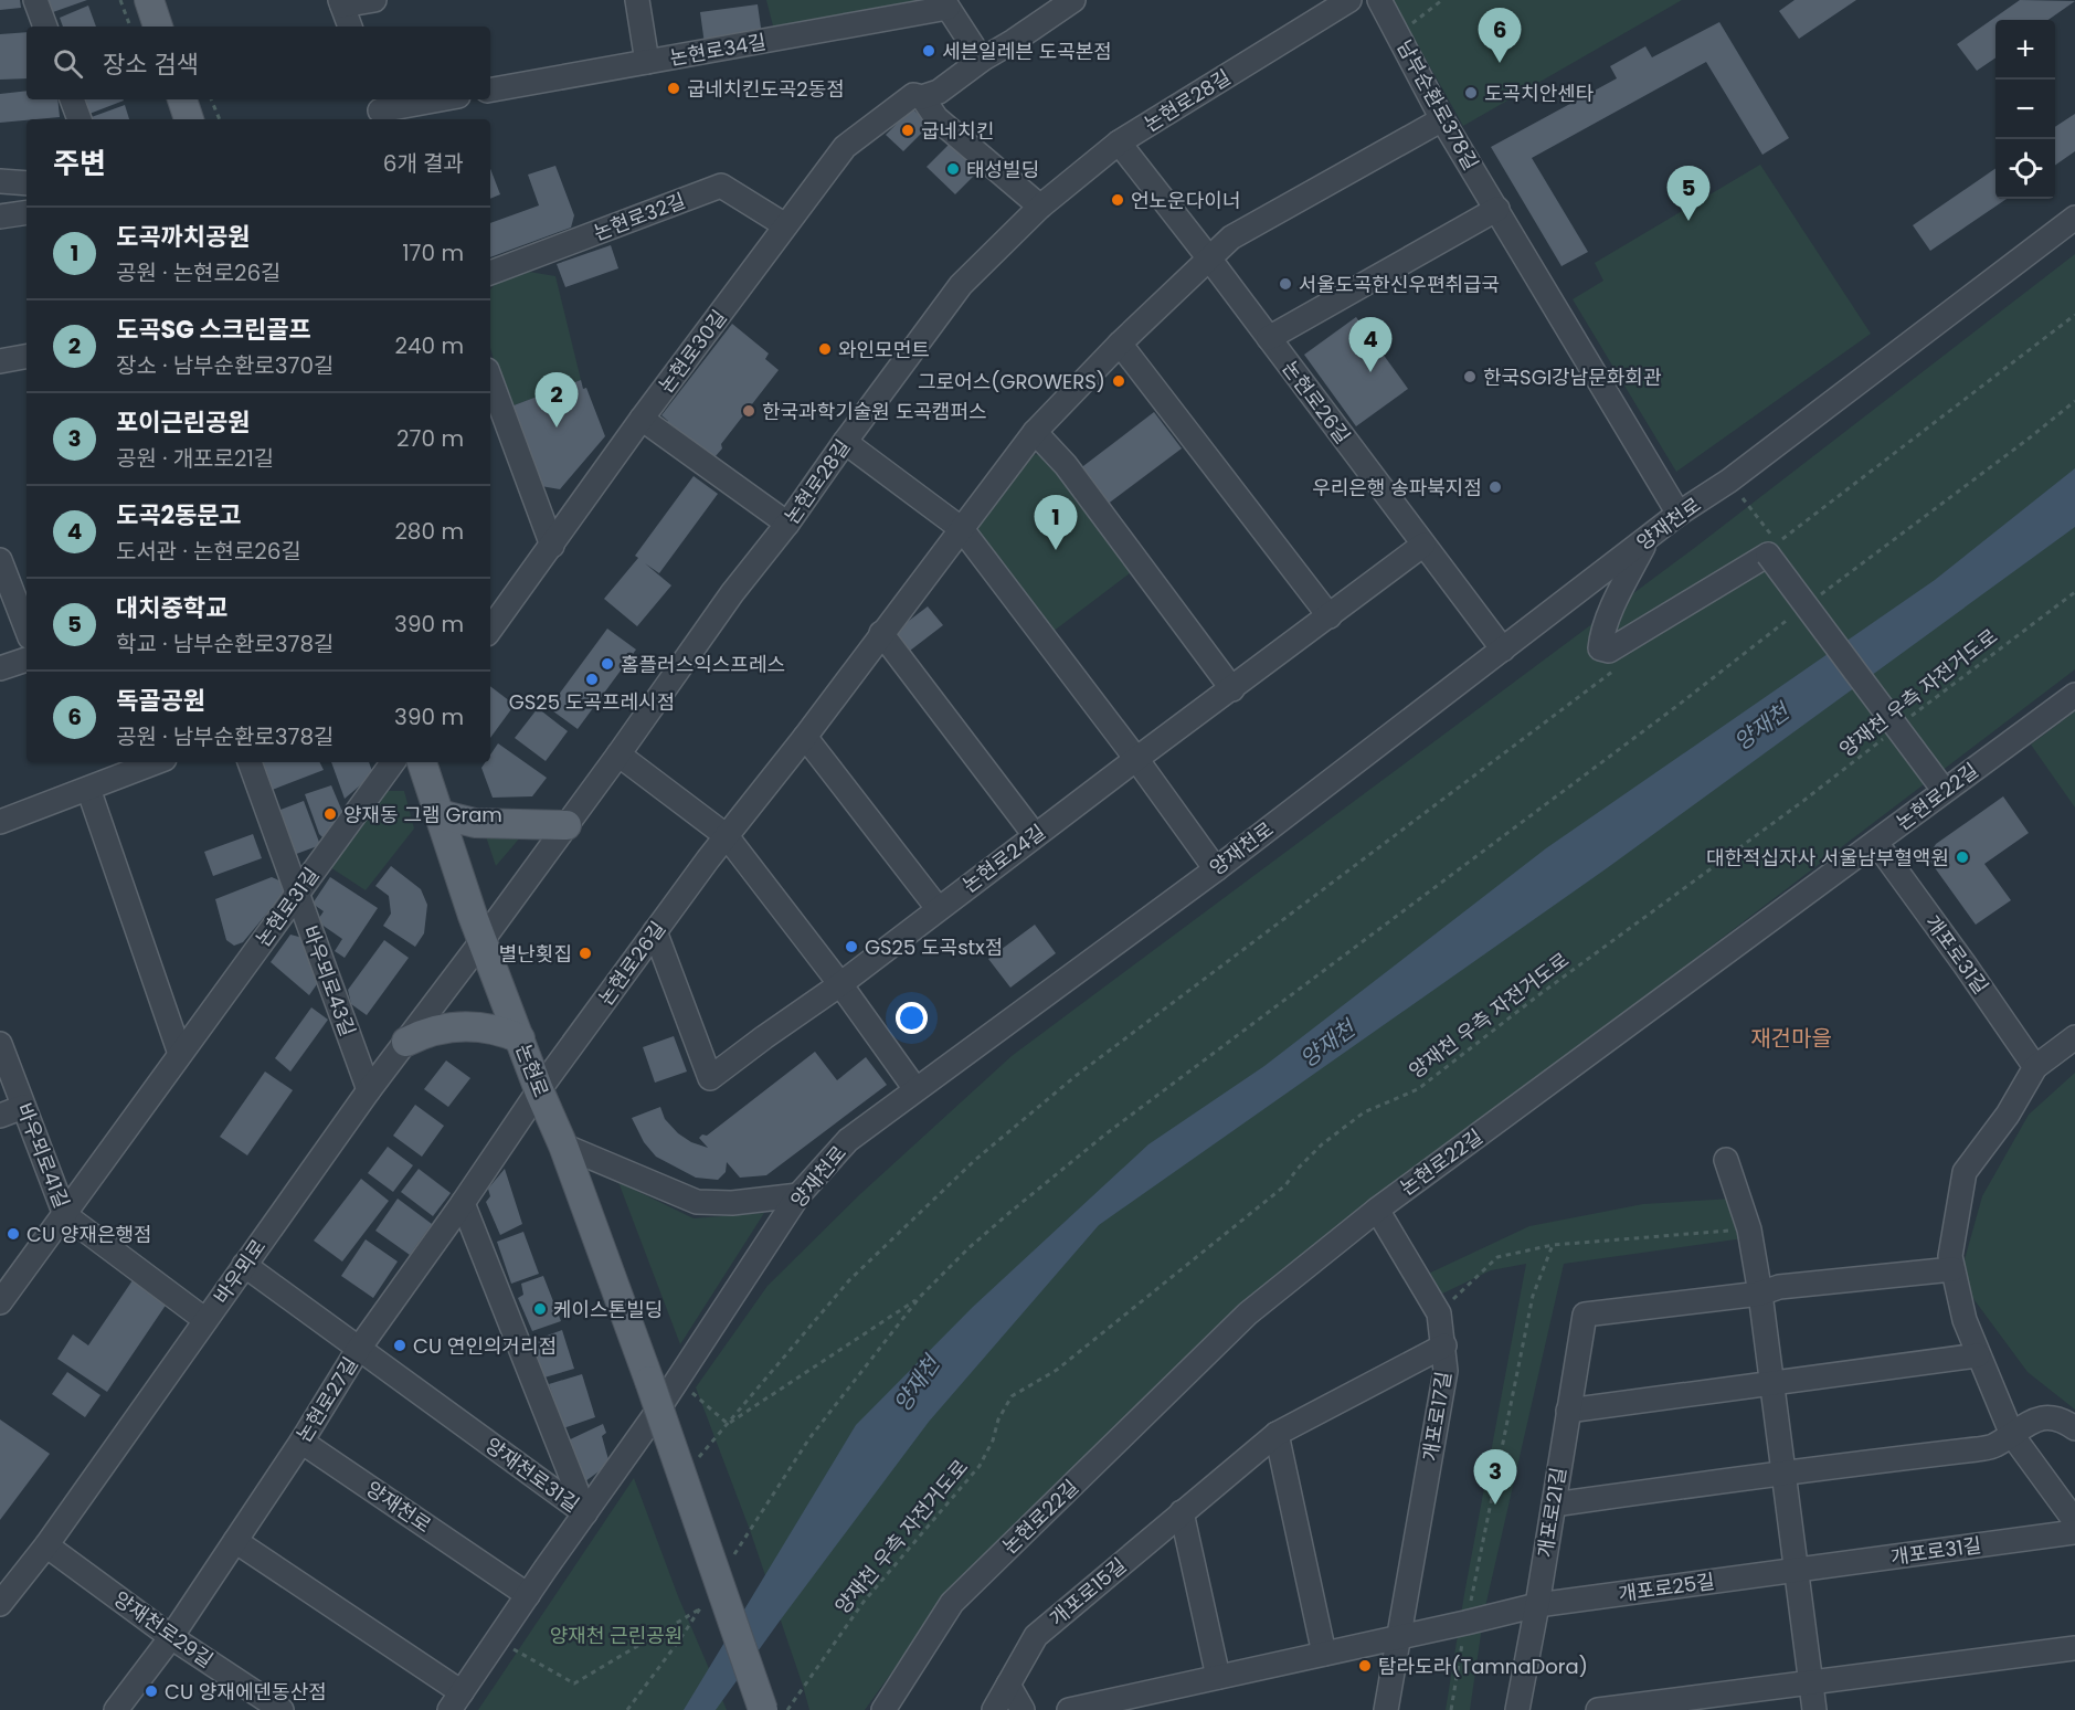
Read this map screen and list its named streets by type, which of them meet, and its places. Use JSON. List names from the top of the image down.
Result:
{
  "streets": {
    "main road": ["논현로"],
    "street": [
      "논현로34길",
      "논현로28길",
      "남부순환로378길",
      "논현로32길",
      "논현로30길",
      "논현로26길",
      "양재천로",
      "논현로22길",
      "논현로24길",
      "논현로31길",
      "개포로31길",
      "바우뫼로43길",
      "바우뫼로41길",
      "바우뫼로",
      "논현로27길",
      "개포로17길",
      "양재천로31길",
      "개포로21길",
      "개포로25길",
      "개포로15길",
      "양재천로29길"
    ],
    "path": ["양재천 우측 자전거도로"]
  },
  "crossings": [
    ["논현로28길", "논현로"],
    ["논현로28길", "바우뫼로"],
    ["남부순환로378길", "논현로26길"],
    ["남부순환로378길", "양재천로"],
    ["논현로32길", "논현로30길"],
    ["논현로26길", "양재천로"],
    ["논현로26길", "논현로24길"],
    ["논현로26길", "논현로"],
    ["논현로26길", "논현로27길"],
    ["양재천로", "논현로27길"],
    ["양재천로", "양재천로31길"],
    ["논현로22길", "개포로31길"],
    ["논현로22길", "개포로17길"],
    ["논현로31길", "바우뫼로43길"],
    ["논현로31길", "바우뫼로41길"],
    ["개포로31길", "개포로25길"],
    ["바우뫼로43길", "바우뫼로"],
    ["논현로", "바우뫼로"],
    ["논현로", "논현로27길"],
    ["바우뫼로41길", "바우뫼로"],
    ["바우뫼로", "양재천로31길"],
    ["바우뫼로", "양재천로29길"],
    ["논현로27길", "양재천로31길"],
    ["논현로27길", "양재천로29길"],
    ["개포로17길", "개포로25길"],
    ["개포로17길", "개포로15길"],
    ["개포로21길", "개포로25길"]
  ],
  "districts": ["재건마을"],
  "water": ["양재천"],
  "parks": ["양재천 근린공원"],
  "places": [
    "세븐일레븐 도곡본점",
    "굽네치킨도곡2동점",
    "도곡치안센타",
    "굽네치킨",
    "태성빌딩",
    "언노운다이너",
    "서울도곡한신우편취급국",
    "와인모먼트",
    "한국SGI강남문화회관",
    "그로어스(GROWERS)",
    "한국과학기술원 도곡캠퍼스",
    "우리은행 송파북지점",
    "홈플러스익스프레스",
    "GS25 도곡프레시점",
    "양재동 그램 Gram",
    "대한적십자사 서울남부혈액원",
    "GS25 도곡stx점",
    "별난횟집",
    "CU 양재은행점",
    "케이스톤빌딩",
    "CU 연인의거리점",
    "탐라도라(TamnaDora)",
    "CU 양재에덴동산점"
  ],
  "page": {
    "pins": [
      "6",
      "5",
      "4",
      "2",
      "1",
      "3"
    ],
    "map_buttons": ["+", "−"],
    "search": "장소 검색",
    "heading": ["주변", "6개 결과"],
    "list": [
      {
        "mark": "1",
        "name": "도곡까치공원",
        "note": "공원 · 논현로26길",
        "value": "170 m"
      },
      {
        "mark": "2",
        "name": "도곡SG 스크린골프",
        "note": "장소 · 남부순환로370길",
        "value": "240 m"
      },
      {
        "mark": "3",
        "name": "포이근린공원",
        "note": "공원 · 개포로21길",
        "value": "270 m"
      },
      {
        "mark": "4",
        "name": "도곡2동문고",
        "note": "도서관 · 논현로26길",
        "value": "280 m"
      },
      {
        "mark": "5",
        "name": "대치중학교",
        "note": "학교 · 남부순환로378길",
        "value": "390 m"
      },
      {
        "mark": "6",
        "name": "독골공원",
        "note": "공원 · 남부순환로378길",
        "value": "390 m"
      }
    ]
  }
}
